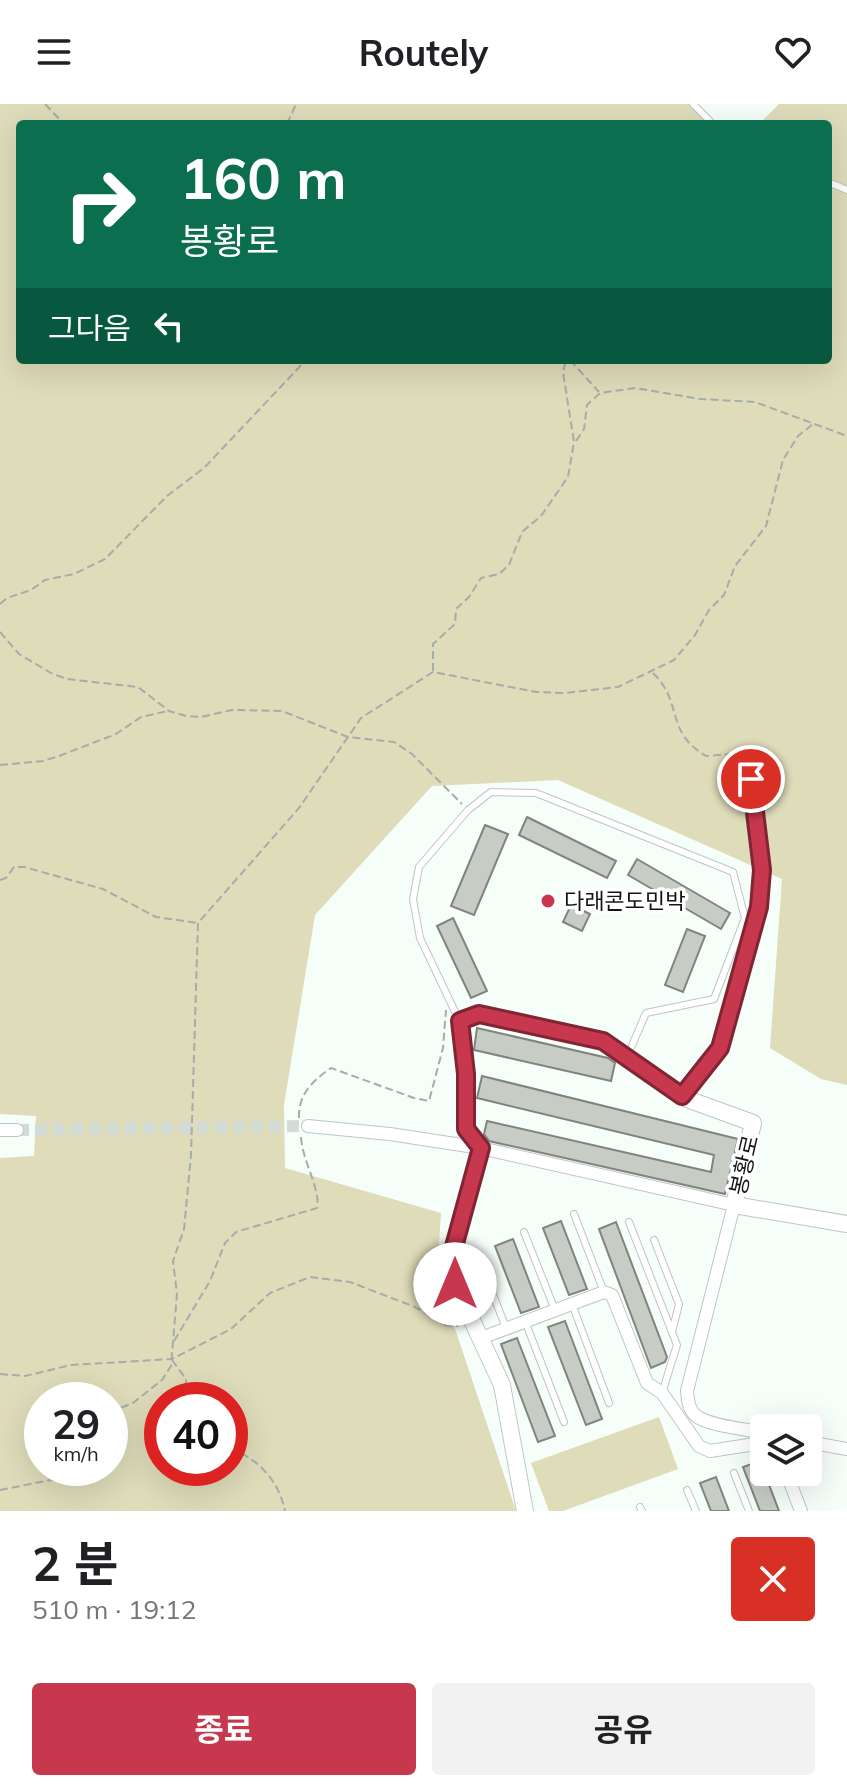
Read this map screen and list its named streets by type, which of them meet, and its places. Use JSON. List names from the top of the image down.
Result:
{
  "streets": {
    "street": ["봉황로"]
  },
  "places": ["다래콘도민박"],
  "page": {
    "header": "Routely",
    "turn": ["160 m", "봉황로"],
    "then": "그다음",
    "speed": "29 km/h",
    "limit": "40",
    "heading": ["2 분", "510 m · 19:12"],
    "buttons": ["종료", "공유"]
  }
}
